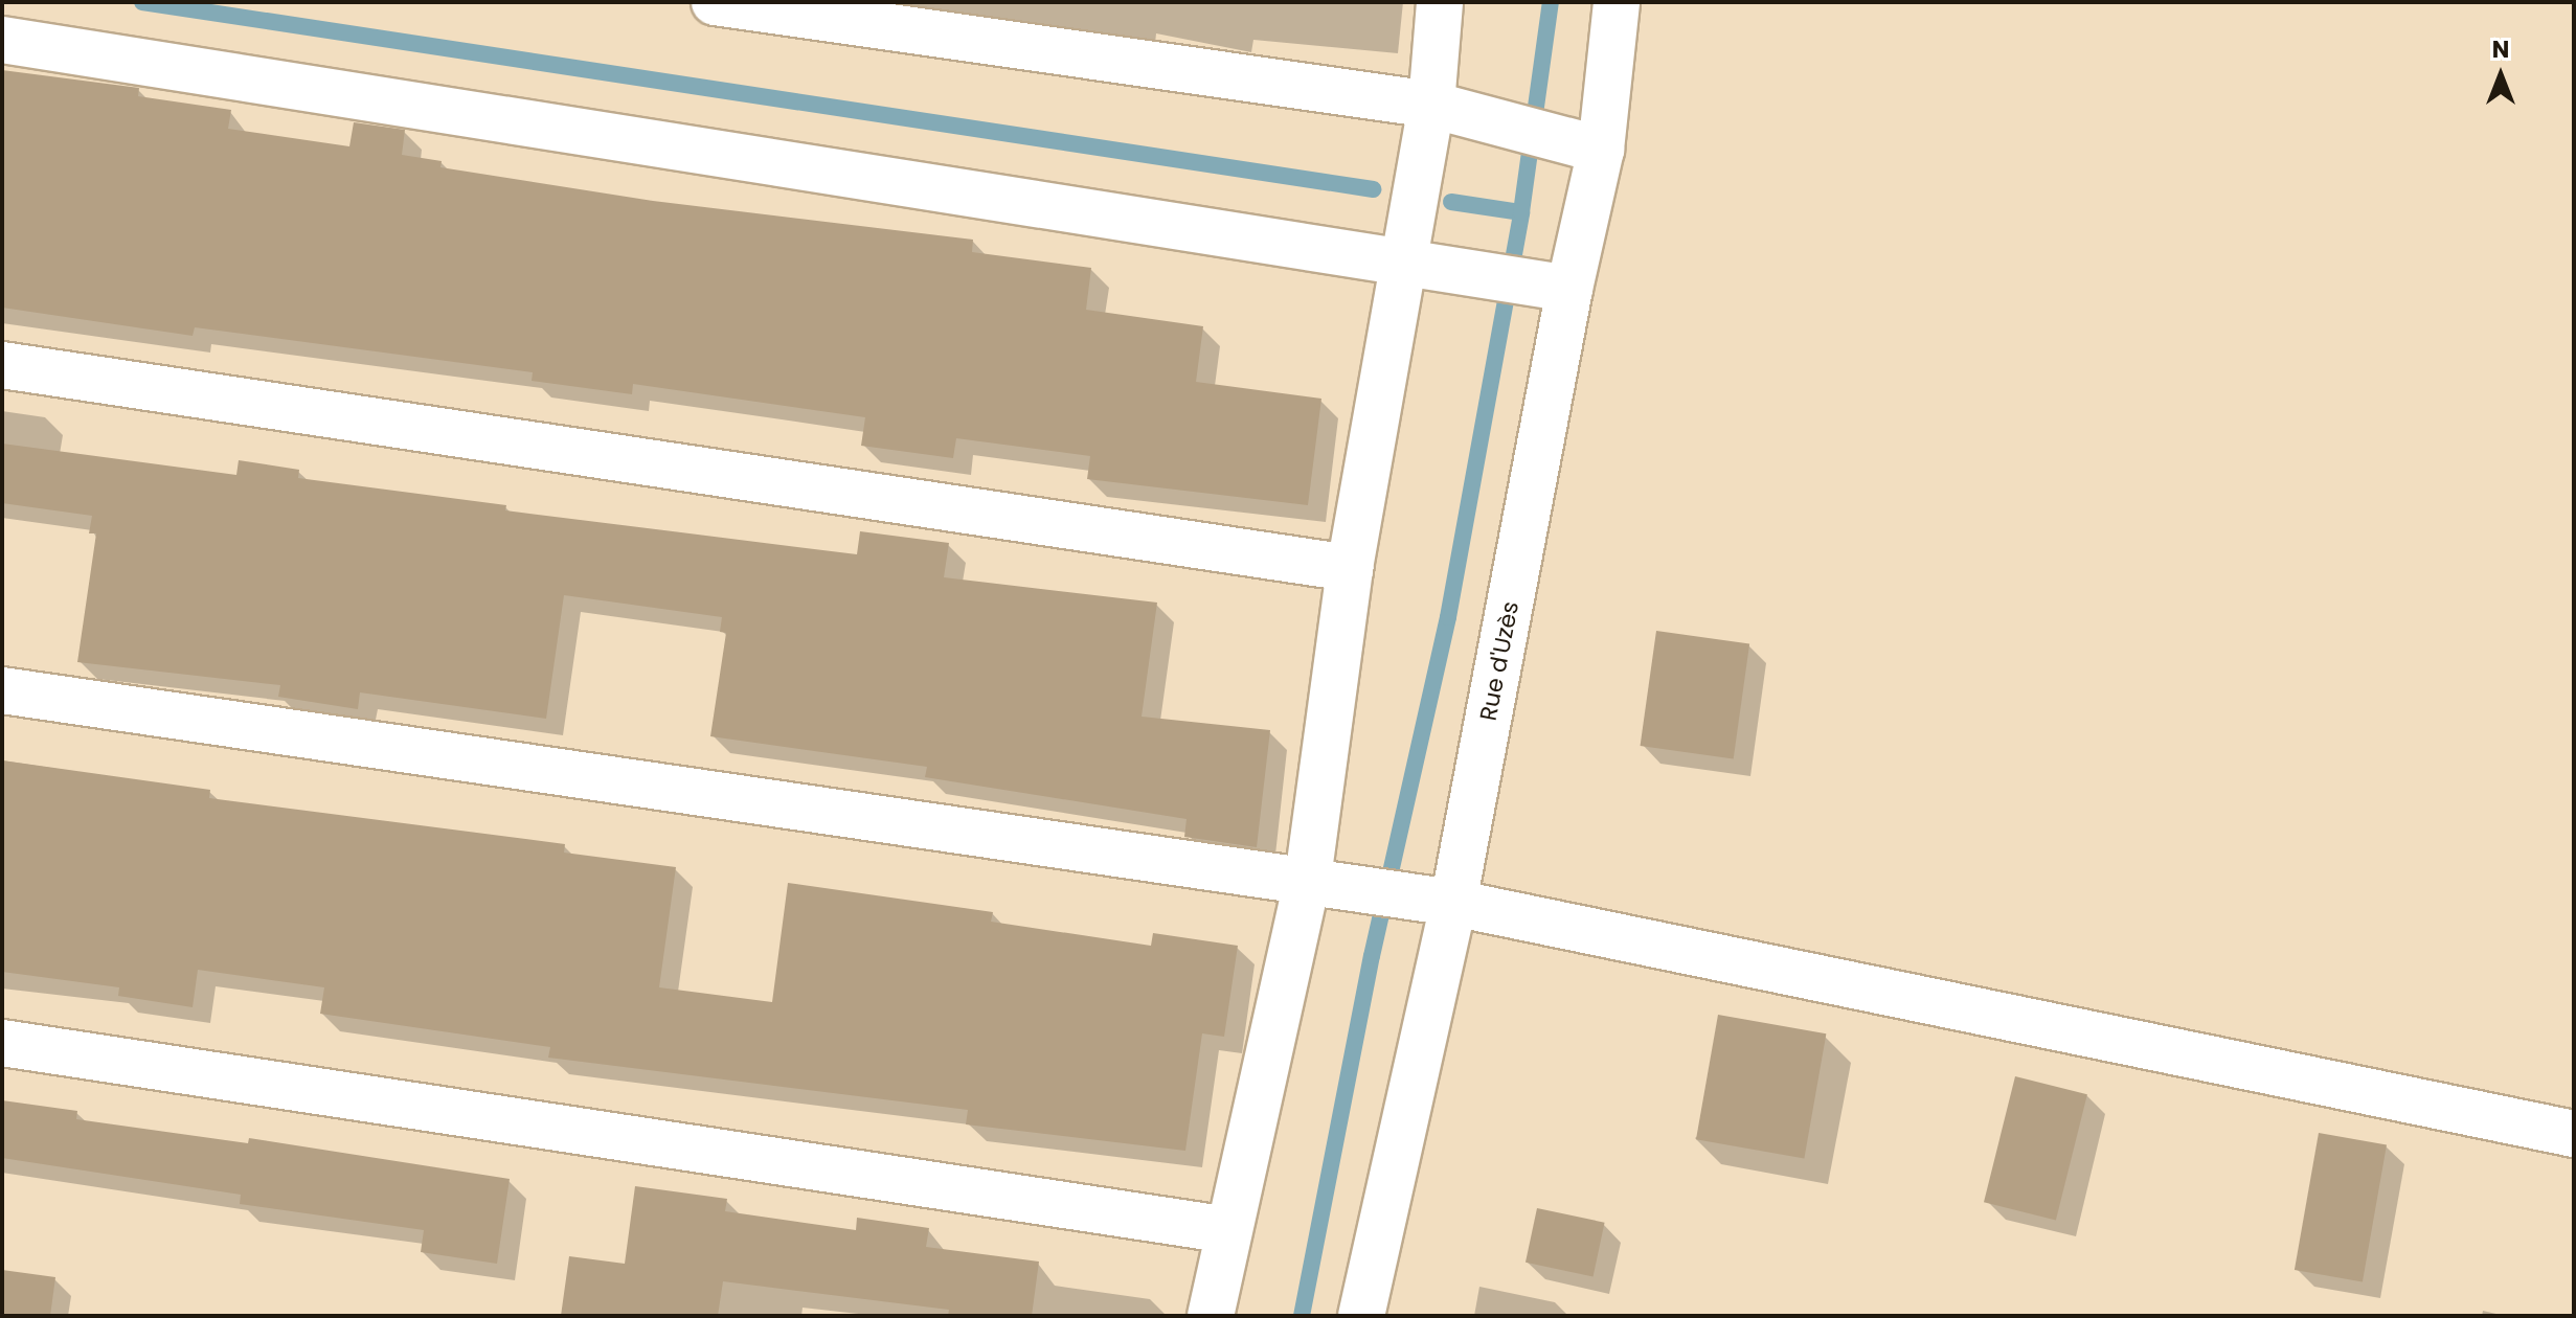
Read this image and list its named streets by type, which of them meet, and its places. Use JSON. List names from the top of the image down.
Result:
{
  "streets": {
    "street": ["Rue d'Uzès"]
  },
  "north": "top"
}
